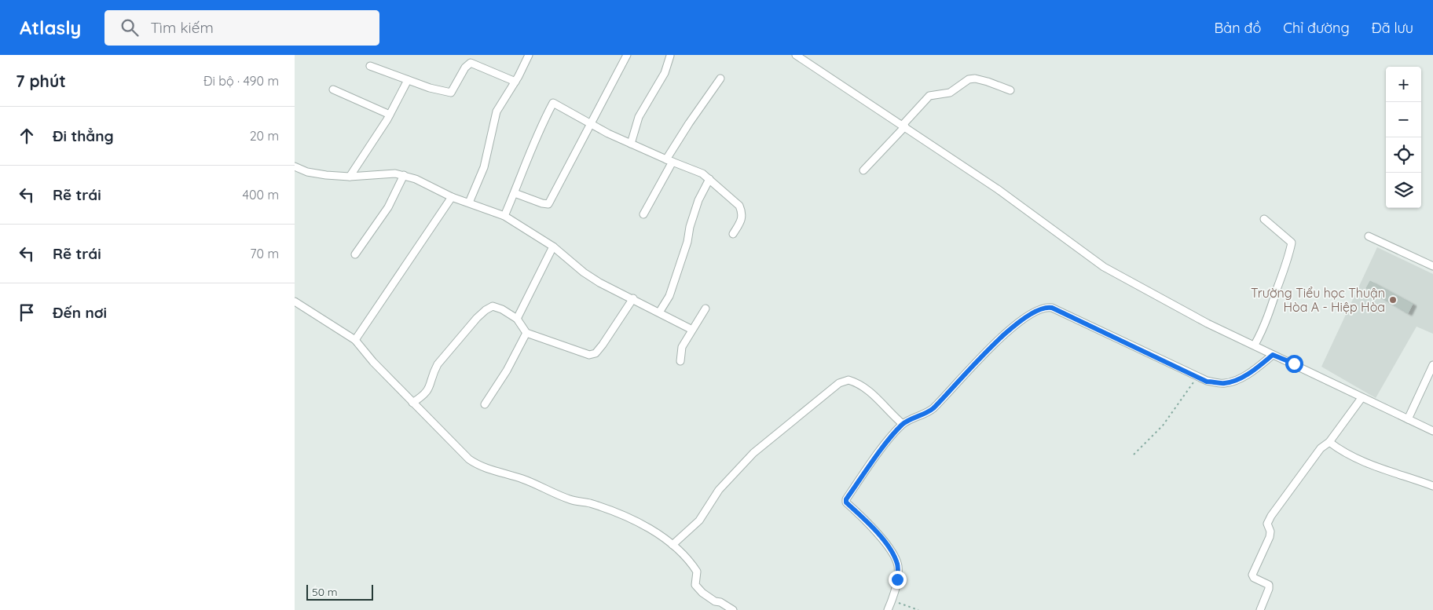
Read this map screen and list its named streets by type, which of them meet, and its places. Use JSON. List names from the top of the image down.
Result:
{
  "places": ["Trường Tiểu học Thuận Hòa A - Hiệp Hòa"],
  "scale_bar": "50 m",
  "page": {
    "header": "Atlasly",
    "search": "Tìm kiếm",
    "nav": ["Bản đồ", "Chỉ đường", "Đã lưu"],
    "heading": ["7 phút", "Đi bộ · 490 m"],
    "map_buttons": ["+", "−"],
    "list": [
      ["Đi thẳng", "20 m"],
      ["Rẽ trái", "400 m"],
      ["Rẽ trái", "70 m"],
      "Đến nơi"
    ],
    "scale": "50 m"
  }
}
